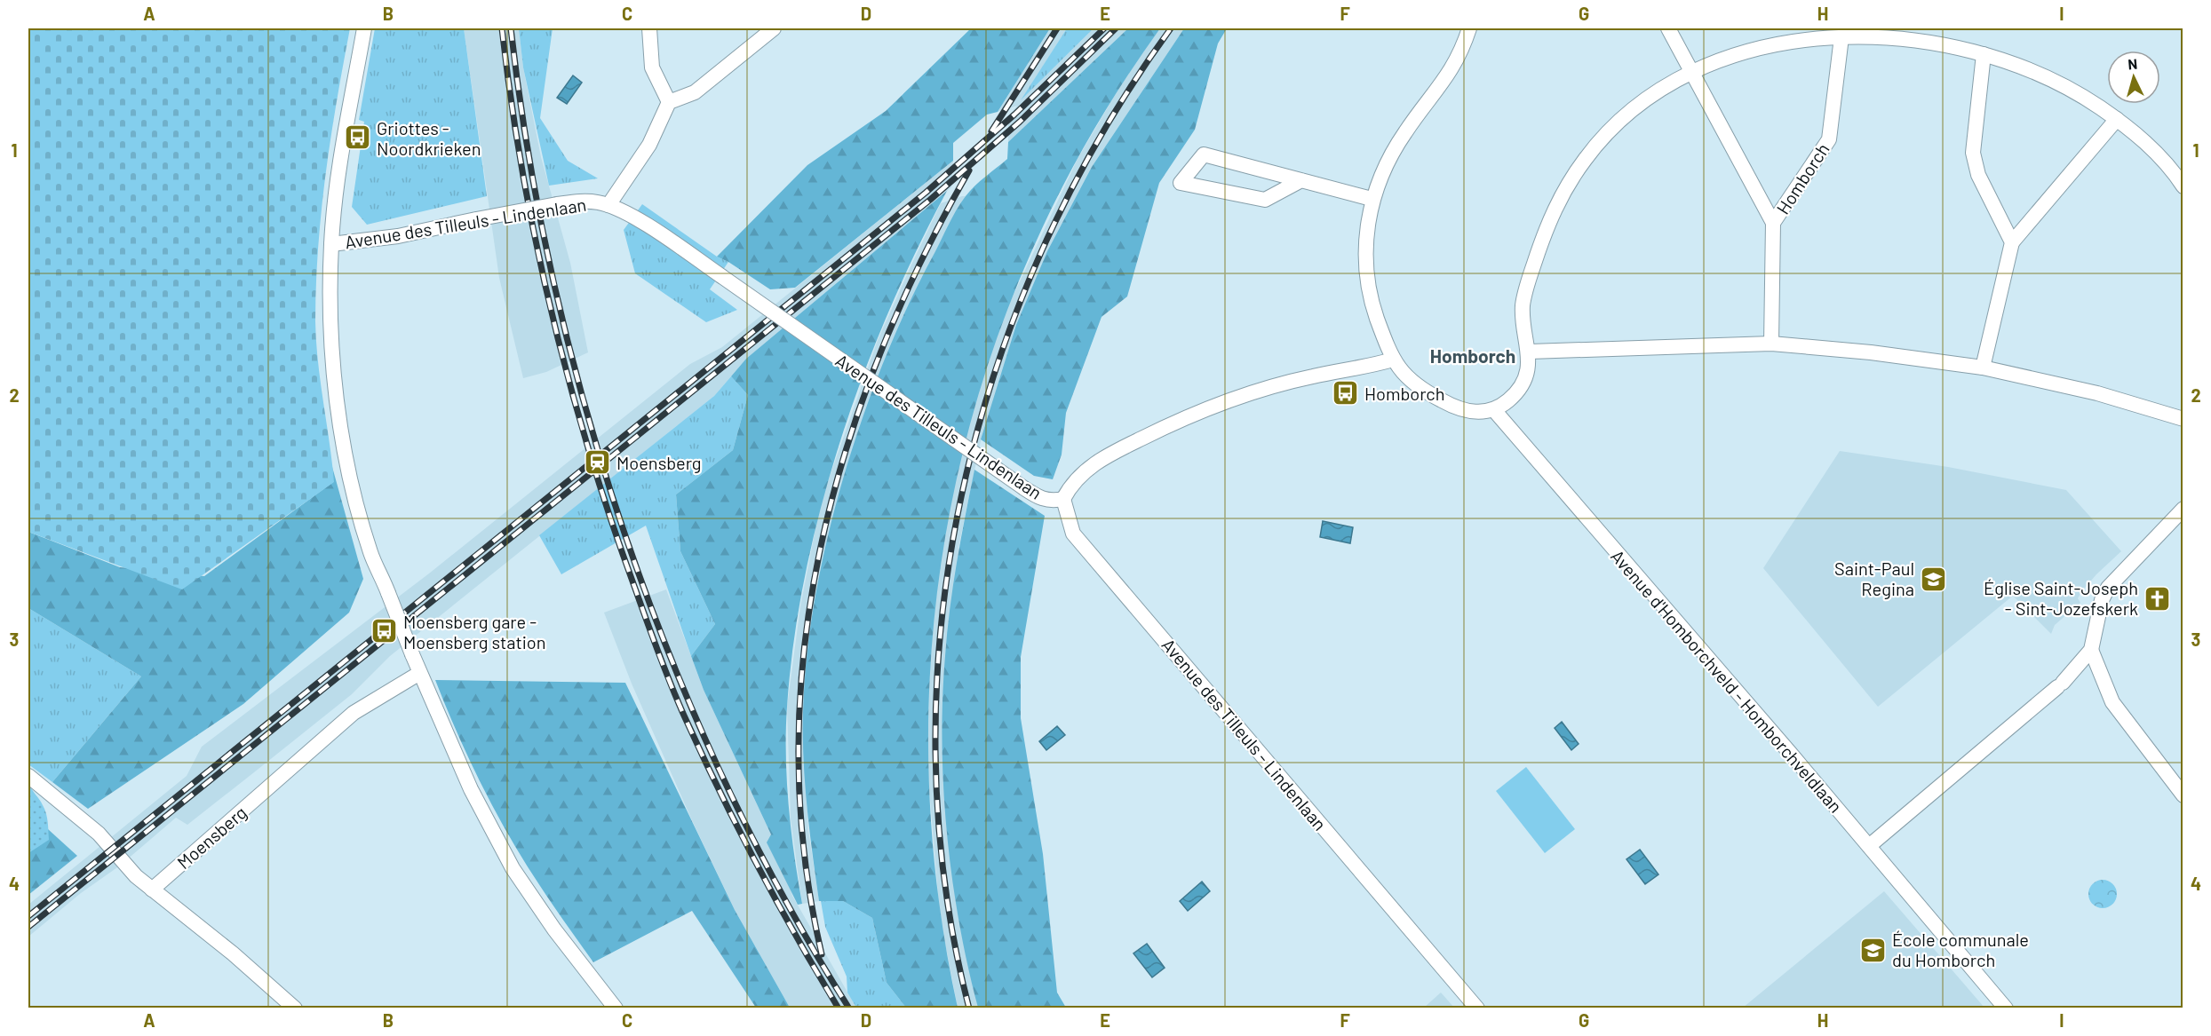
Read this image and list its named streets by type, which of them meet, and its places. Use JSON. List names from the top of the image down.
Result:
{
  "streets": {
    "street": [
      "Homborch",
      "Avenue des Tilleuls - Lindenlaan",
      "Avenue d'Homborchveld - Homborchveldlaan",
      "Moensberg"
    ]
  },
  "districts": ["Homborch"],
  "places": {
    "bus stop": ["Griottes - Noordkrieken", "Homborch", "Moensberg gare - Moensberg station"],
    "station": ["Moensberg"],
    "school or university": ["Saint-Paul Regina", "École communale du Homborch"],
    "church": ["Église Saint-Joseph - Sint-Jozefskerk"]
  },
  "north": "top",
  "grid": {
    "columns": [
      "A",
      "B",
      "C",
      "D",
      "E",
      "F",
      "G",
      "H",
      "I"
    ],
    "rows": [
      "1",
      "2",
      "3",
      "4"
    ]
  }
}
